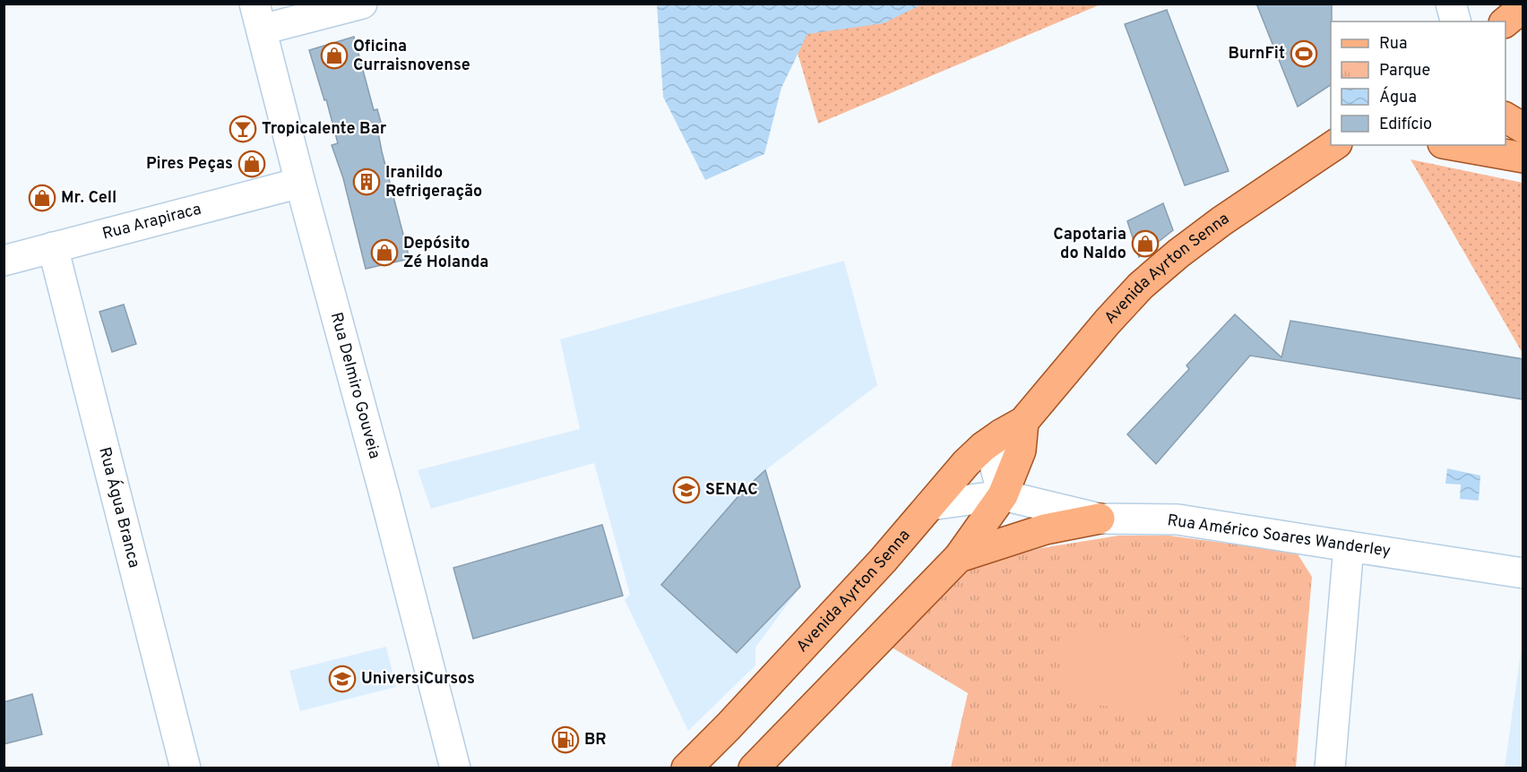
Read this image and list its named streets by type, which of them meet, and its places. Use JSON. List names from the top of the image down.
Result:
{
  "streets": {
    "main road": ["Avenida Ayrton Senna"],
    "street": [
      "Rua Arapiraca",
      "Rua Delmiro Gouveia",
      "Rua Água Branca",
      "Rua Américo Soares Wanderley"
    ]
  },
  "crossings": [
    ["Rua Arapiraca", "Rua Delmiro Gouveia"],
    ["Rua Arapiraca", "Rua Água Branca"],
    ["Avenida Ayrton Senna", "Rua Américo Soares Wanderley"]
  ],
  "places": {
    "sports": ["BurnFit"],
    "shop": [
      "Oficina Curraisnovense",
      "Pires Peças",
      "Mr. Cell",
      "Capotaria do Naldo",
      "Depósito Zé Holanda"
    ],
    "bar": ["Tropicalente Bar"],
    "building": ["Iranildo Refrigeração"],
    "school or university": ["SENAC", "UniversiCursos"],
    "fuel station": ["BR"]
  },
  "legend": [
    "Rua",
    "Parque",
    "Água",
    "Edifício"
  ]
}
